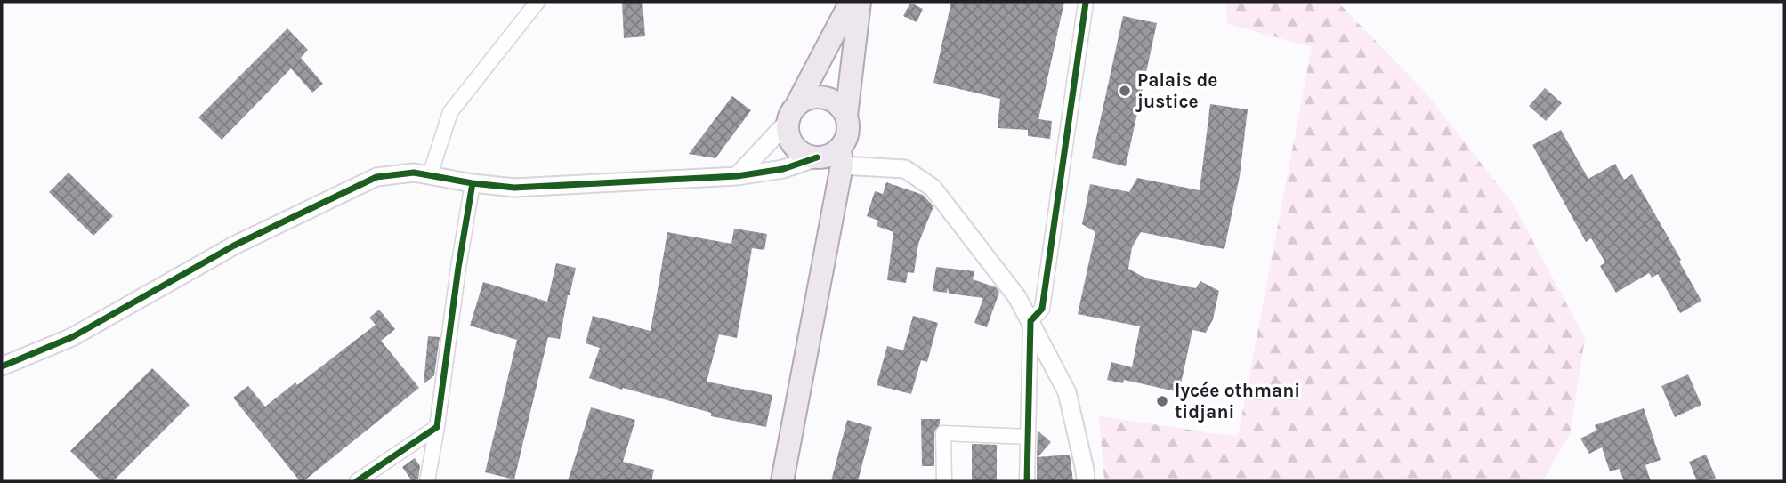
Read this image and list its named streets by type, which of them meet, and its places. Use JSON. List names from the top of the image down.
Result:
{
  "places": ["Palais de justice", "lycée othmani tidjani"]
}
